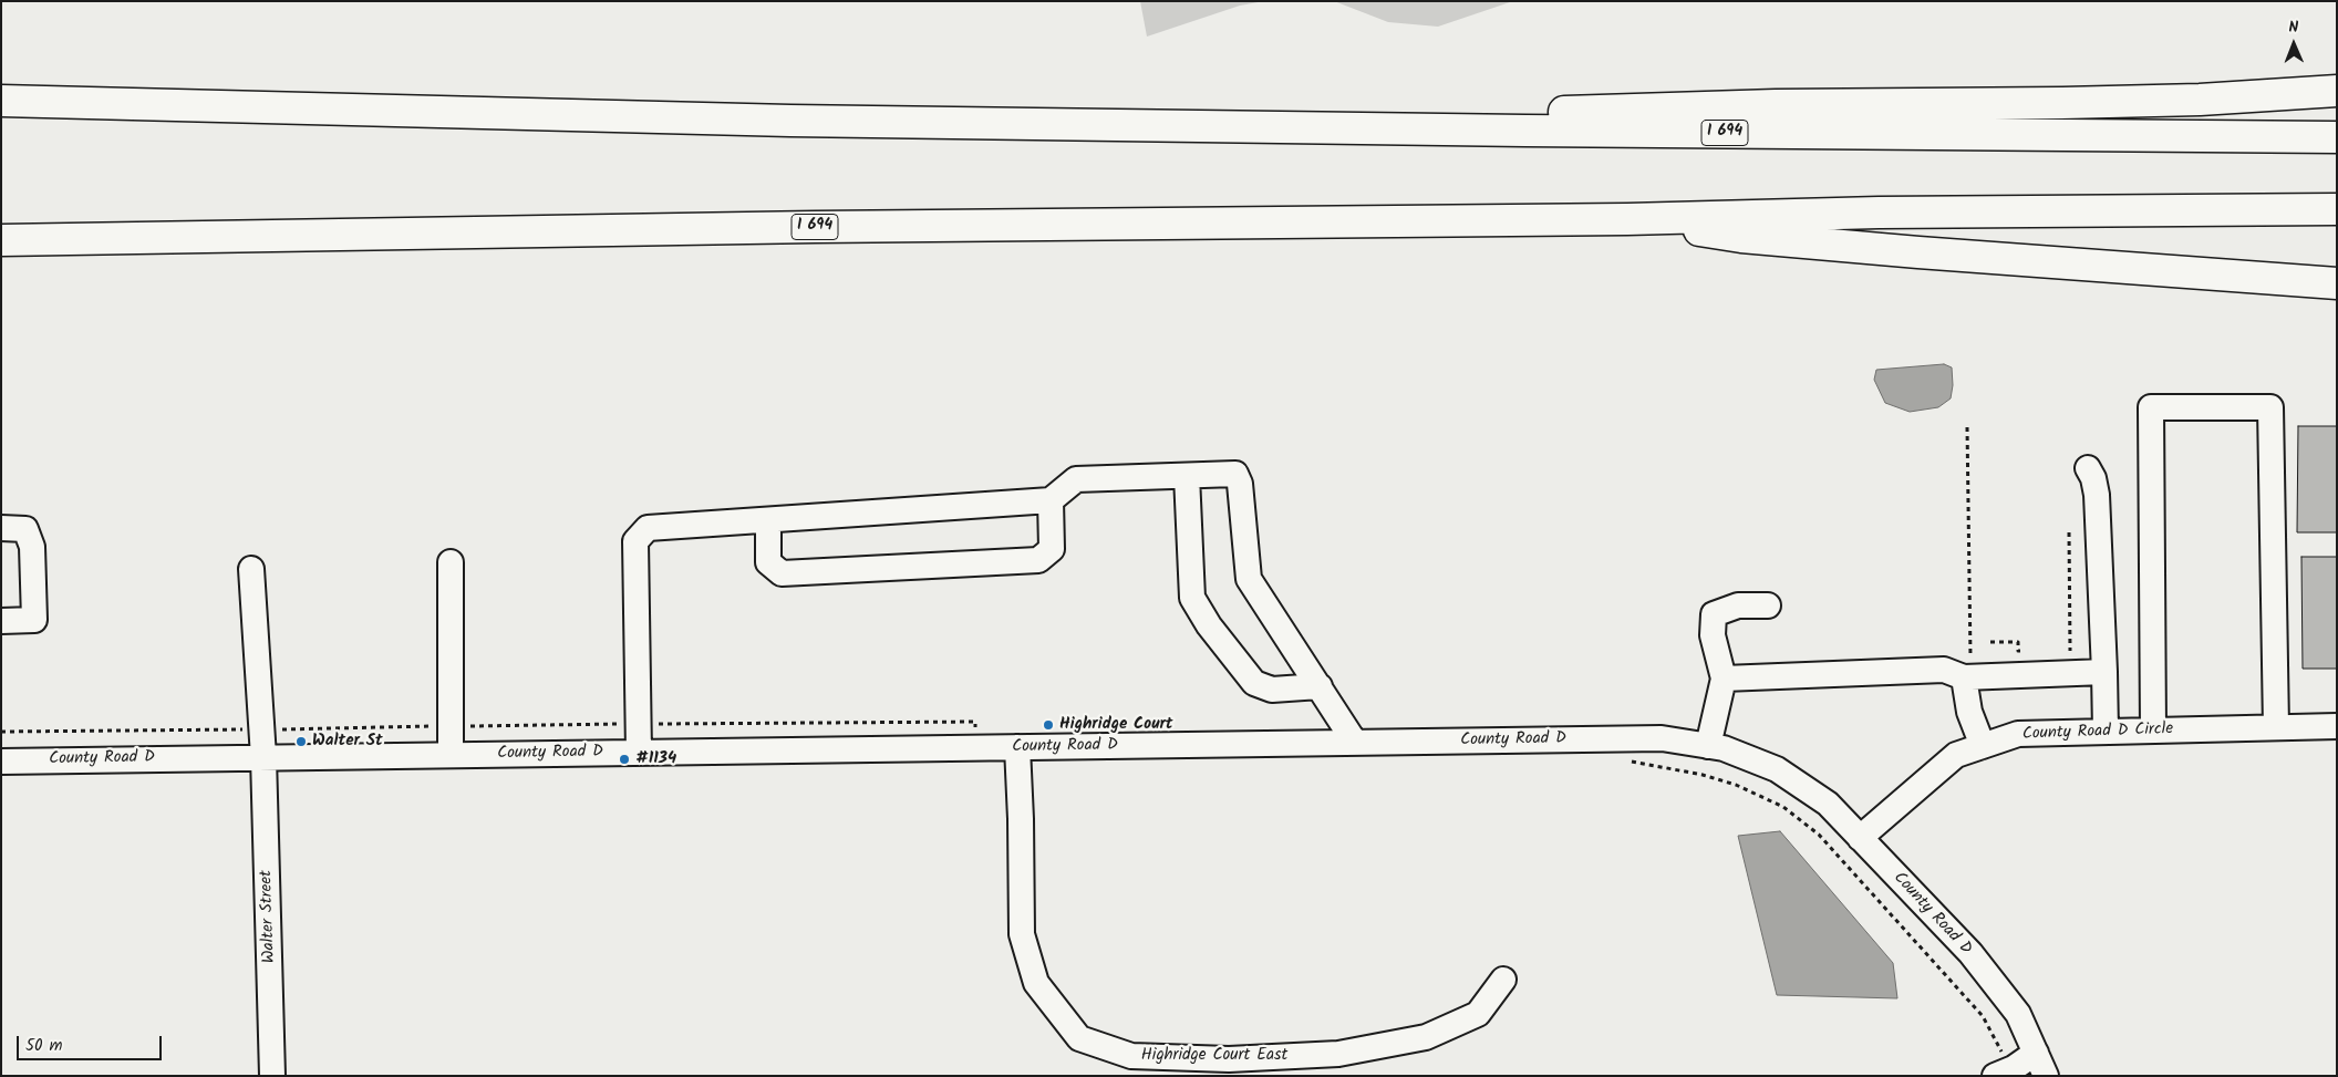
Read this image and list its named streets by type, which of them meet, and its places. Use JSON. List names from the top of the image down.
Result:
{
  "streets": {
    "highway": ["I 694"],
    "street": [
      "County Road D Circle",
      "County Road D",
      "Walter Street",
      "Highridge Court East"
    ]
  },
  "crossings": [
    ["County Road D Circle", "County Road D"],
    ["County Road D", "Walter Street"],
    ["County Road D", "Highridge Court East"]
  ],
  "places": ["Highridge Court", "Walter St", "#1134"],
  "scale_bar": "50 m",
  "north": "top"
}
